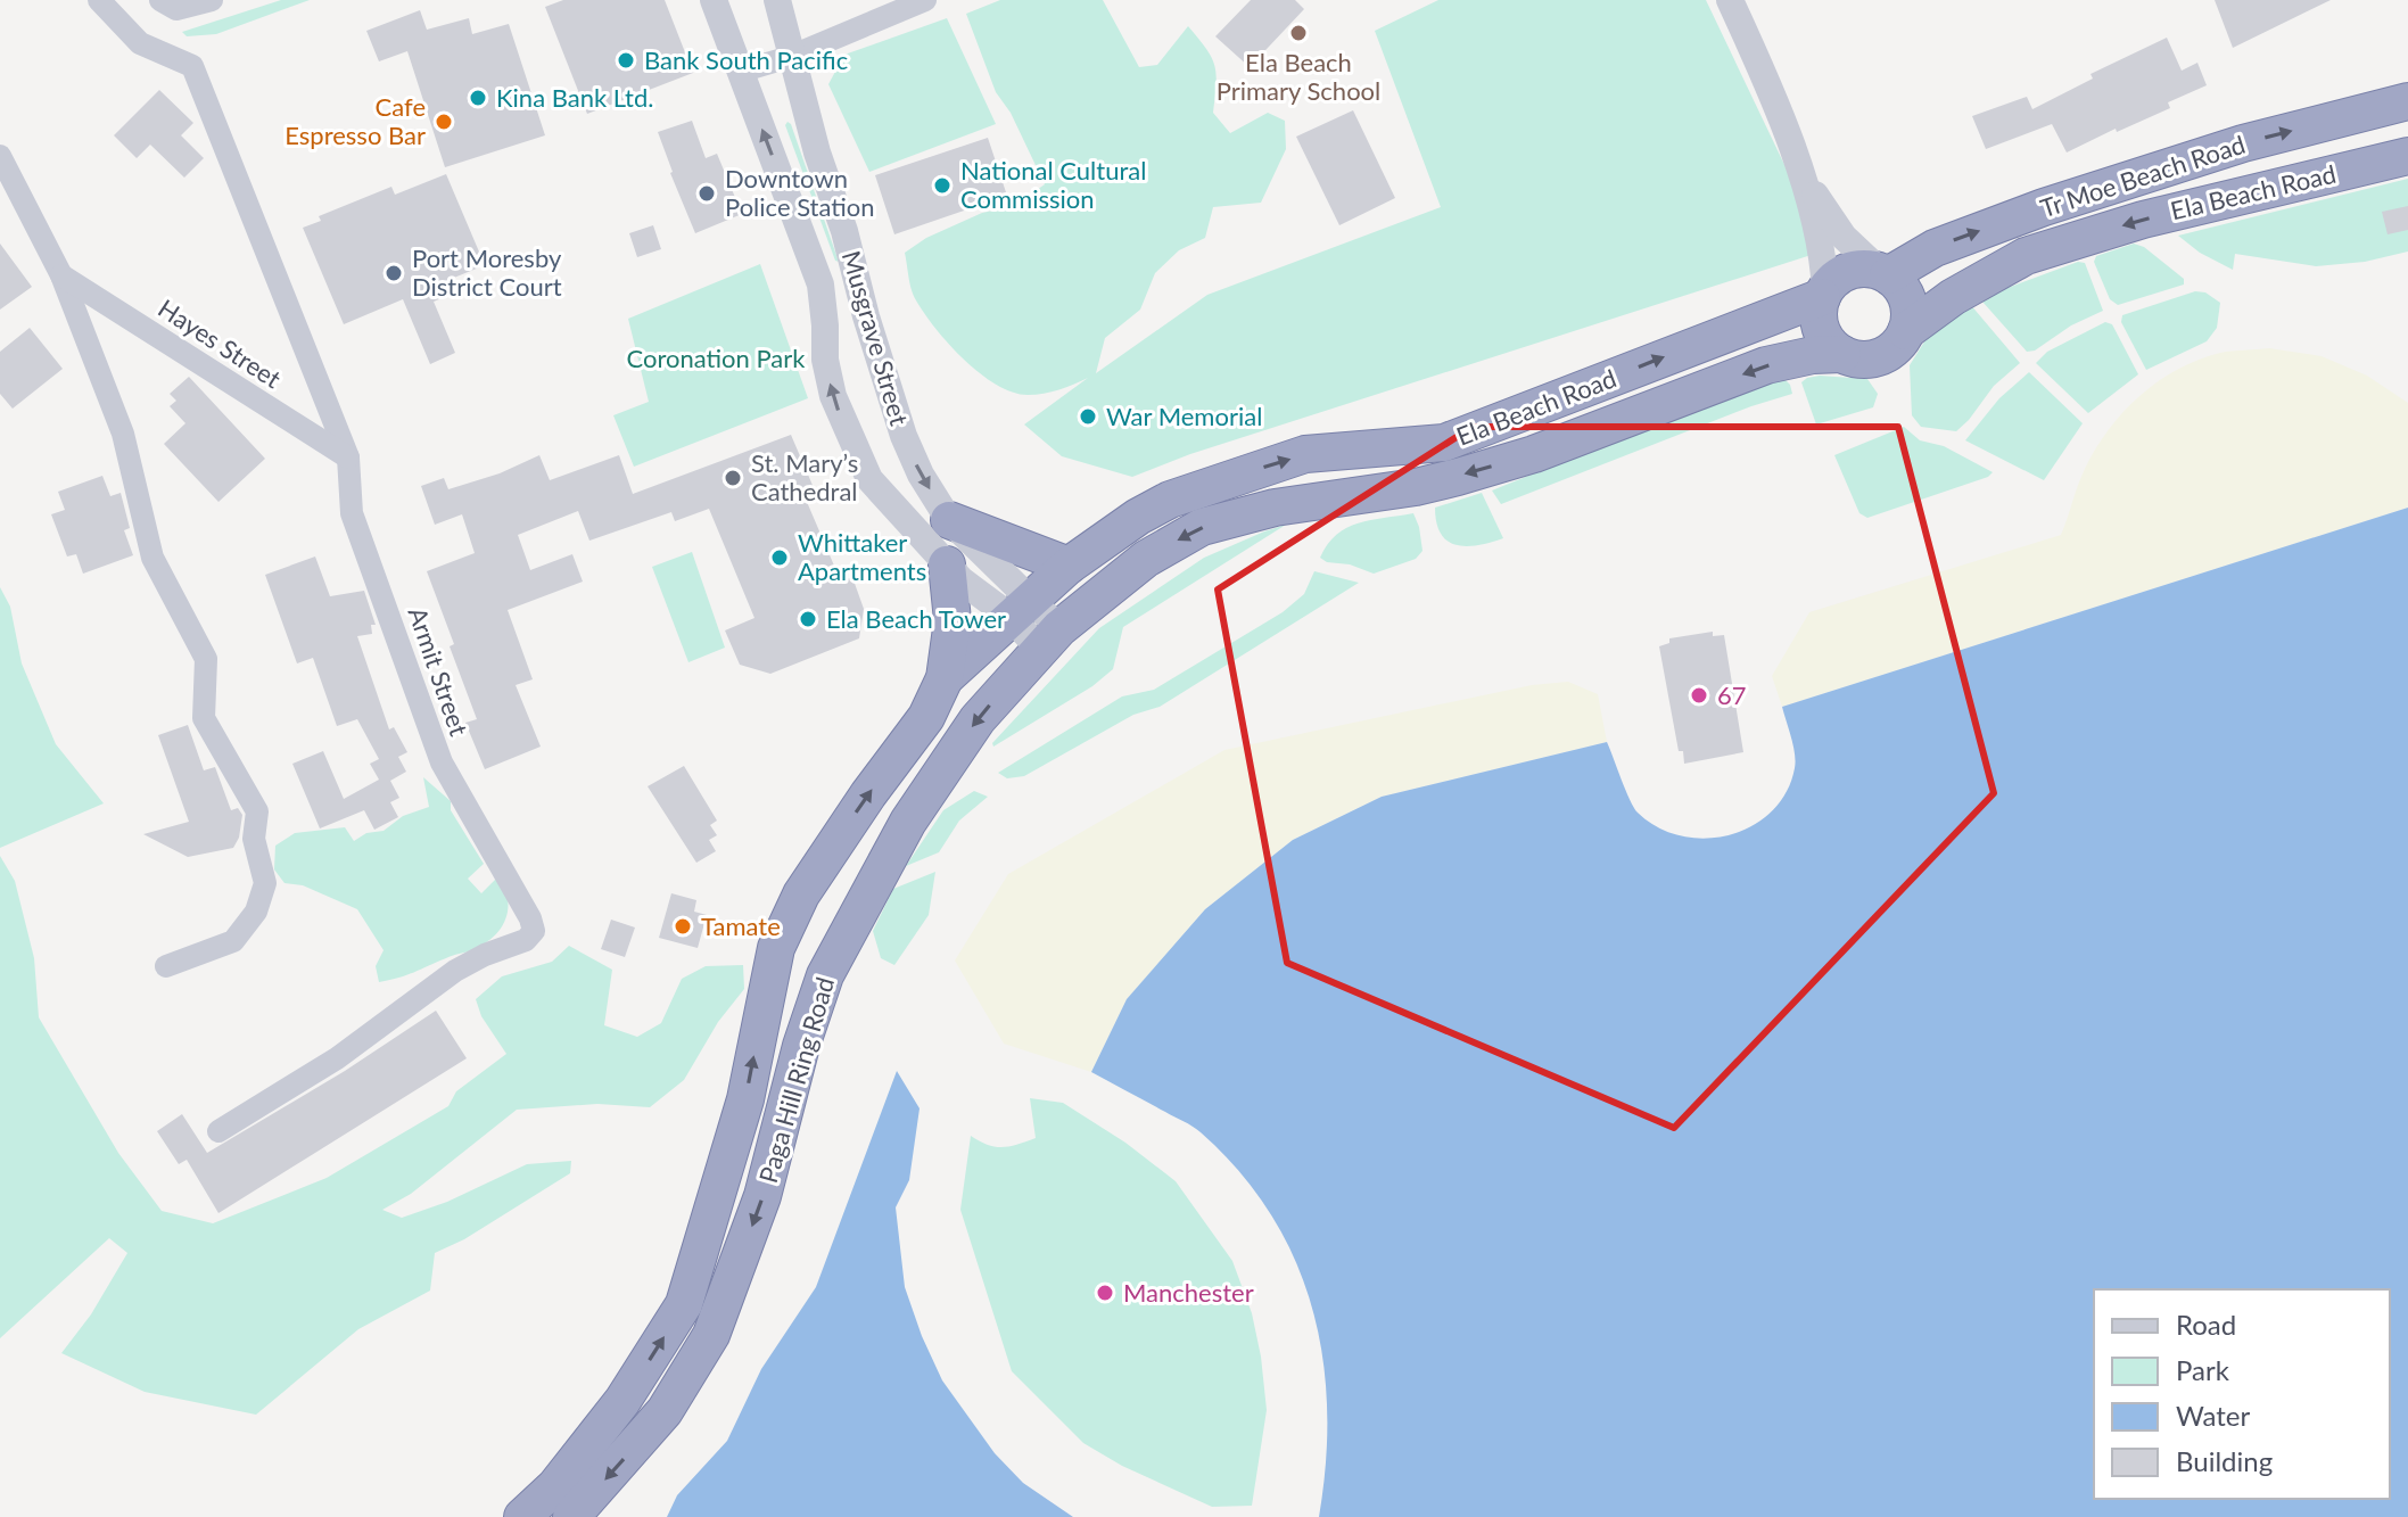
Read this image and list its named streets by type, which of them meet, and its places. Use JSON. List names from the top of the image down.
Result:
{
  "streets": {
    "highway": ["Tr Moe Beach Road", "Ela Beach Road", "Paga Hill Ring Road"],
    "street": ["Musgrave Street", "Hayes Street", "Armit Street"]
  },
  "crossings": [
    ["Tr Moe Beach Road", "Ela Beach Road"],
    ["Ela Beach Road", "Musgrave Street"],
    ["Ela Beach Road", "Paga Hill Ring Road"],
    ["Musgrave Street", "Paga Hill Ring Road"],
    ["Hayes Street", "Armit Street"]
  ],
  "one_way": ["Tr Moe Beach Road"],
  "parks": ["Coronation Park"],
  "places": [
    "Ela Beach Primary School",
    "Bank South Pacific",
    "Kina Bank Ltd.",
    "Cafe Espresso Bar",
    "National Cultural Commission",
    "Downtown Police Station",
    "Port Moresby District Court",
    "War Memorial",
    "St. Mary’s Cathedral",
    "Whittaker Apartments",
    "Ela Beach Tower",
    "67",
    "Tamate",
    "Manchester"
  ],
  "legend": [
    "Road",
    "Park",
    "Water",
    "Building"
  ]
}
